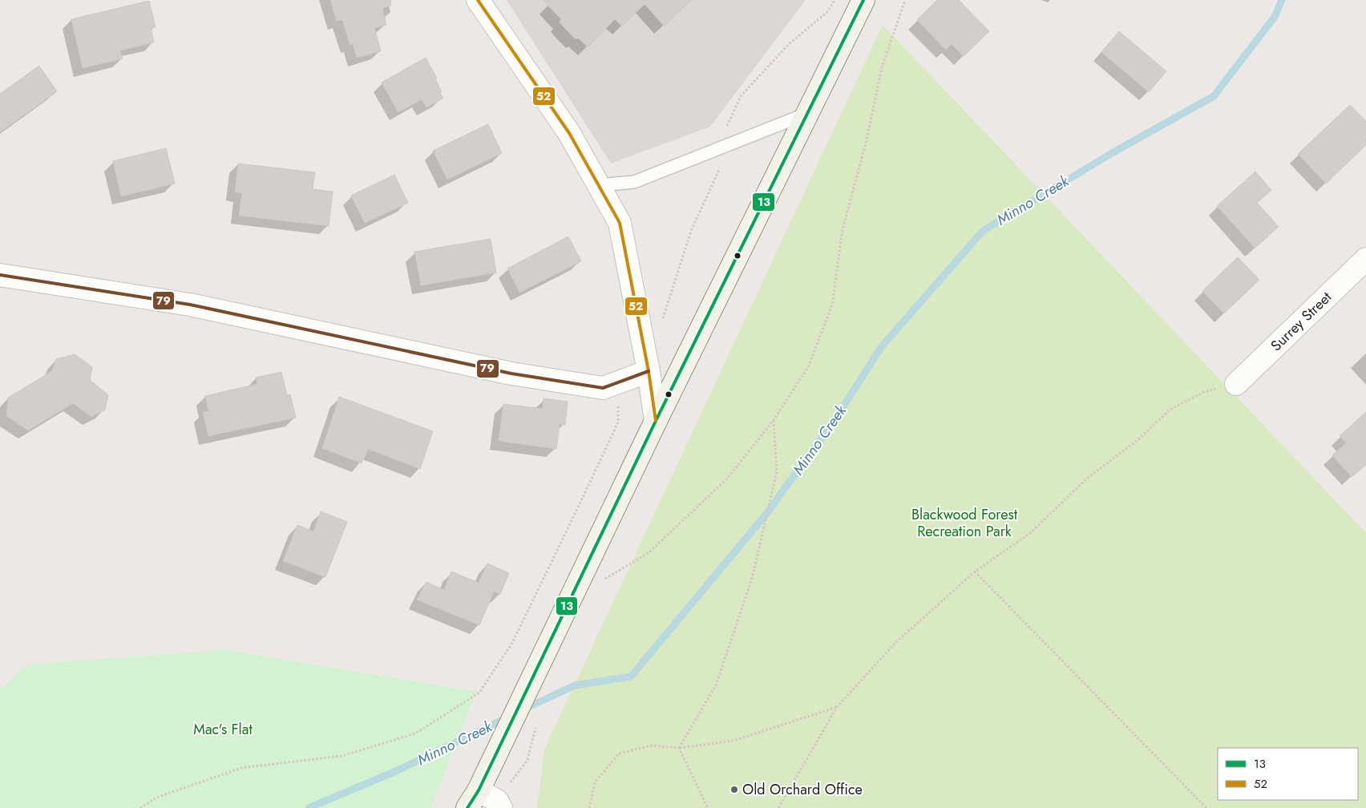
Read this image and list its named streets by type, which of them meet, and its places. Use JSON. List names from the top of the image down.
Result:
{
  "streets": {
    "street": ["Surrey Street"]
  },
  "water": ["Minno Creek"],
  "parks": ["Blackwood Forest Recreation Park", "Mac's Flat"],
  "places": ["Old Orchard Office"],
  "lines": ["transit line 13", "transit line 52", "transit line 79"],
  "legend": ["13", "52"]
}
